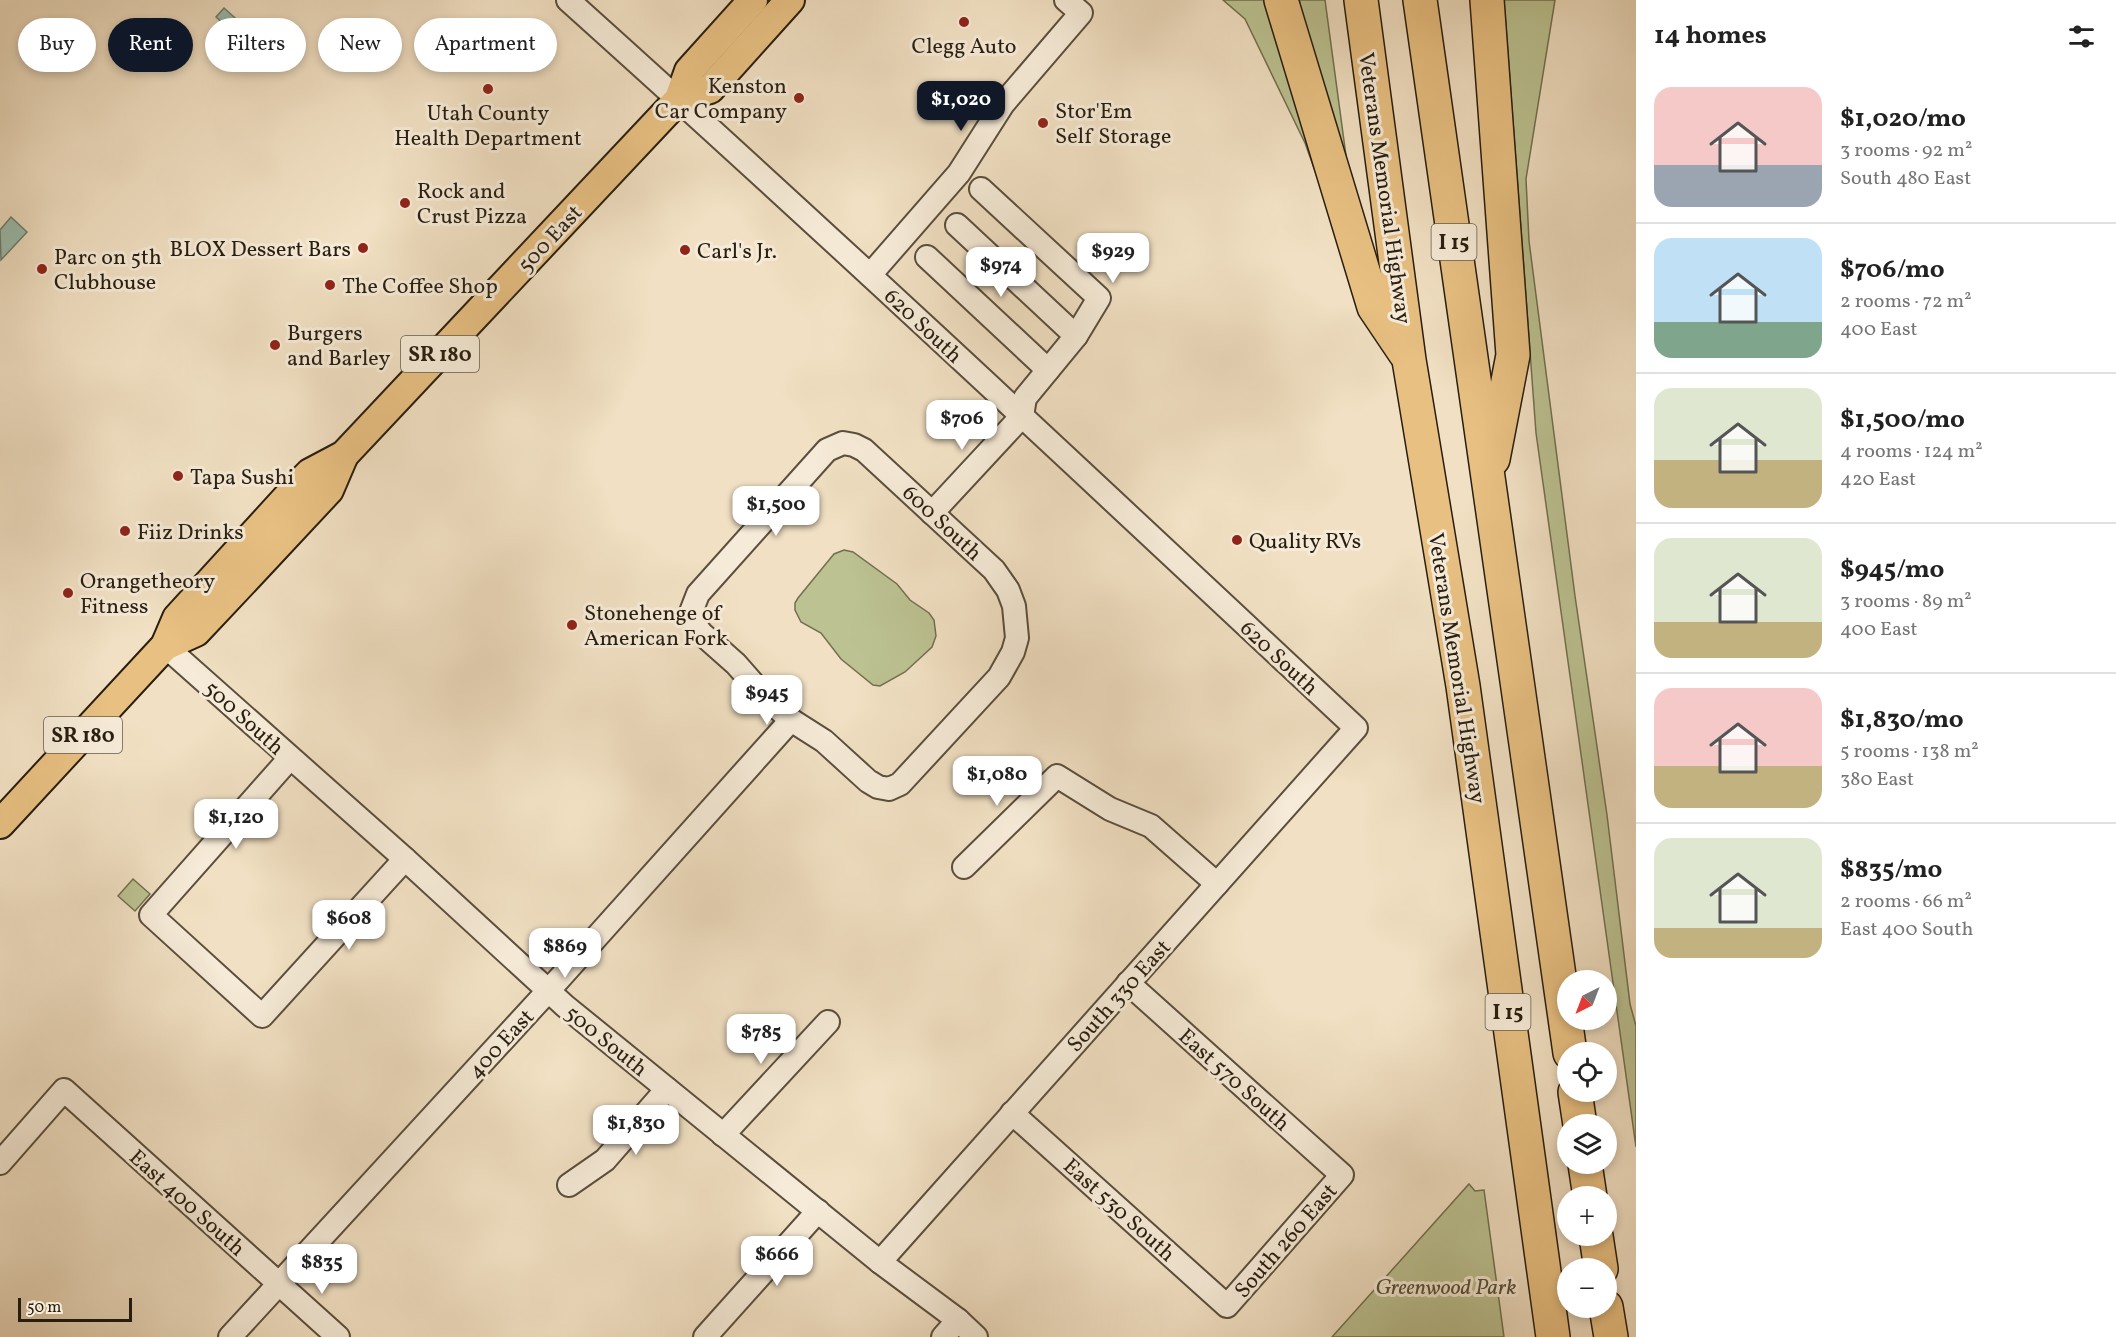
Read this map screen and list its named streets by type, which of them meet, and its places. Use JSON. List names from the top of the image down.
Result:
{
  "streets": {
    "highway": ["Veterans Memorial Highway", "I 15"],
    "main road": ["500 East", "SR 180"],
    "street": [
      "620 South",
      "600 South",
      "500 South",
      "South 330 East",
      "400 East",
      "East 570 South",
      "East 400 South",
      "East 530 South",
      "South 260 East"
    ]
  },
  "crossings": [
    ["500 East", "620 South"],
    ["500 East", "500 South"],
    ["620 South", "South 330 East"],
    ["600 South", "400 East"],
    ["500 South", "South 330 East"],
    ["500 South", "400 East"],
    ["South 330 East", "East 570 South"],
    ["South 330 East", "East 530 South"],
    ["400 East", "East 400 South"],
    ["East 570 South", "South 260 East"],
    ["East 530 South", "South 260 East"]
  ],
  "parks": ["Greenwood Park"],
  "places": [
    "Clegg Auto",
    "Utah County Health Department",
    "Kenston Car Company",
    "Stor'Em Self Storage",
    "Rock and Crust Pizza",
    "BLOX Dessert Bars",
    "Carl's Jr.",
    "Parc on 5th Clubhouse",
    "The Coffee Shop",
    "Burgers and Barley",
    "Tapa Sushi",
    "Fiiz Drinks",
    "Quality RVs",
    "Orangetheory Fitness",
    "Stonehenge of American Fork"
  ],
  "scale_bar": "50 m",
  "north": "bottom left",
  "page": {
    "heading": "14 homes",
    "chip": [
      "Buy",
      "Rent",
      "Filters",
      "New",
      "Apartment"
    ],
    "list": [
      {
        "name": "$1,020/mo",
        "note": "3 rooms · 92 m² · South 480 East"
      },
      {
        "name": "$706/mo",
        "note": "2 rooms · 72 m² · 400 East"
      },
      {
        "name": "$1,500/mo",
        "note": "4 rooms · 124 m² · 420 East"
      },
      {
        "name": "$945/mo",
        "note": "3 rooms · 89 m² · 400 East"
      },
      {
        "name": "$1,830/mo",
        "note": "5 rooms · 138 m² · 380 East"
      },
      {
        "name": "$835/mo",
        "note": "2 rooms · 66 m² · East 400 South"
      }
    ],
    "price": [
      "$1,020",
      "$929",
      "$974",
      "$706",
      "$1,500",
      "$945",
      "$1,080",
      "$1,120",
      "$608",
      "$869",
      "$785",
      "$1,830",
      "$666",
      "$835"
    ],
    "map_buttons": ["+", "−"],
    "scale": "50 m"
  }
}
